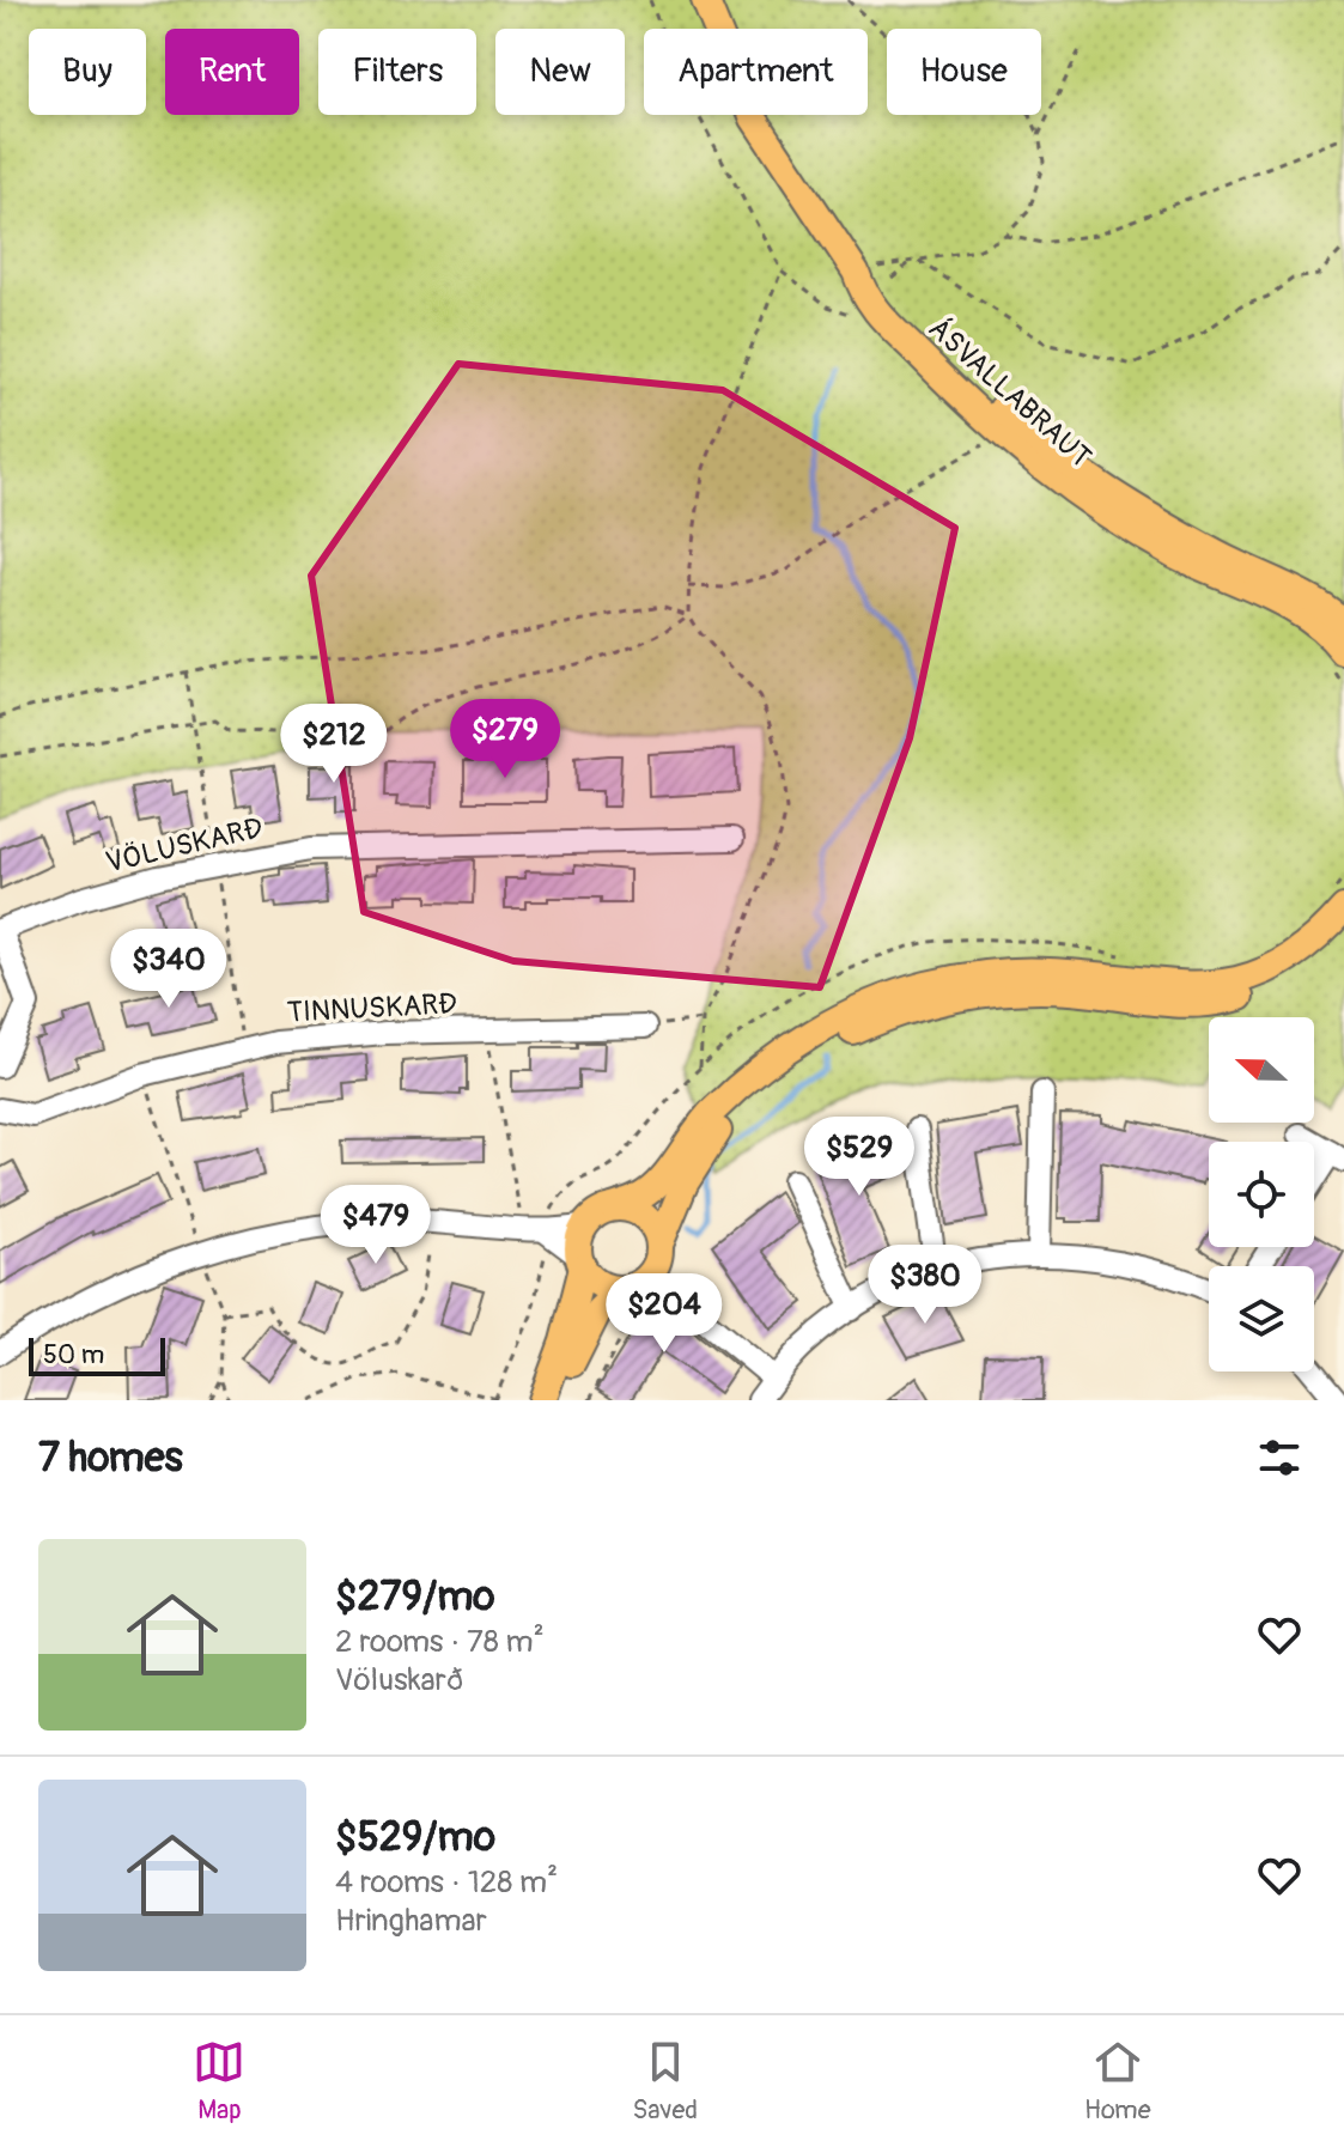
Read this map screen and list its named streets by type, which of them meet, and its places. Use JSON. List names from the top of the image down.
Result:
{
  "streets": {
    "main road": ["ÁSVALLABRAUT"],
    "street": ["VÖLUSKARÐ", "TINNUSKARÐ"]
  },
  "scale_bar": "50 m",
  "north": "left",
  "page": {
    "chip": [
      "Buy",
      "Rent",
      "Filters",
      "New",
      "Apartment",
      "House"
    ],
    "price": [
      "$279",
      "$212",
      "$340",
      "$529",
      "$479",
      "$380",
      "$204"
    ],
    "scale": "50 m",
    "heading": "7 homes",
    "list": [
      {
        "name": "$279/mo",
        "note": "2 rooms · 78 m² · Völuskarð"
      },
      {
        "name": "$529/mo",
        "note": "4 rooms · 128 m² · Hringhamar"
      }
    ],
    "tabs": ["Map", "Saved", "Home"]
  }
}
